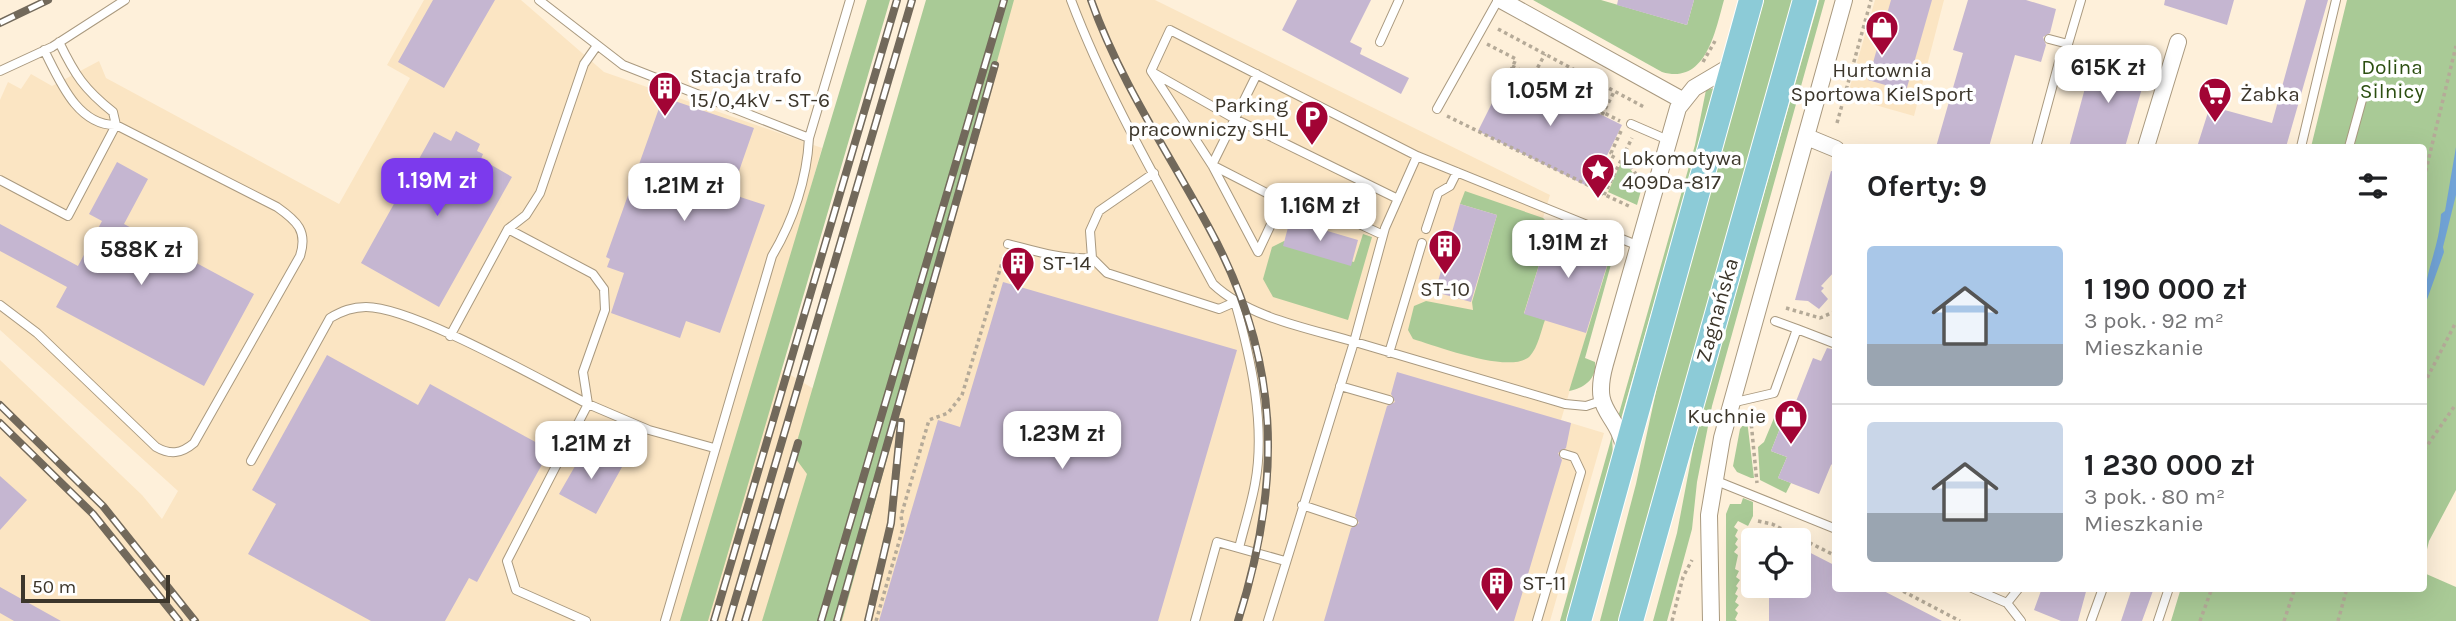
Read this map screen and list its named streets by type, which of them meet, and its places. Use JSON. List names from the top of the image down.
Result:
{
  "streets": {
    "main road": ["Zagnańska"]
  },
  "parks": ["Dolina Silnicy"],
  "places": {
    "shop": ["Hurtownia Sportowa KielSport", "Kuchnie"],
    "building": [
      "Stacja trafo 15/0,4kV - ST-6",
      "ST-10",
      "ST-14",
      "ST-11"
    ],
    "supermarket": ["Żabka"],
    "parking": ["Parking pracowniczy SHL"],
    "place": ["Lokomotywa 409Da-817"]
  },
  "scale_bar": "50 m",
  "page": {
    "price": [
      "615K zł",
      "1.05M zł",
      "1.19M zł",
      "1.21M zł",
      "1.16M zł",
      "1.91M zł",
      "588K zł",
      "1.23M zł",
      "1.21M zł"
    ],
    "heading": "Oferty: 9",
    "list": [
      {
        "name": "1 190 000 zł",
        "note": "3 pok. · 92 m² · Mieszkanie"
      },
      {
        "name": "1 230 000 zł",
        "note": "3 pok. · 80 m² · Mieszkanie"
      }
    ],
    "scale": "50 m"
  }
}
